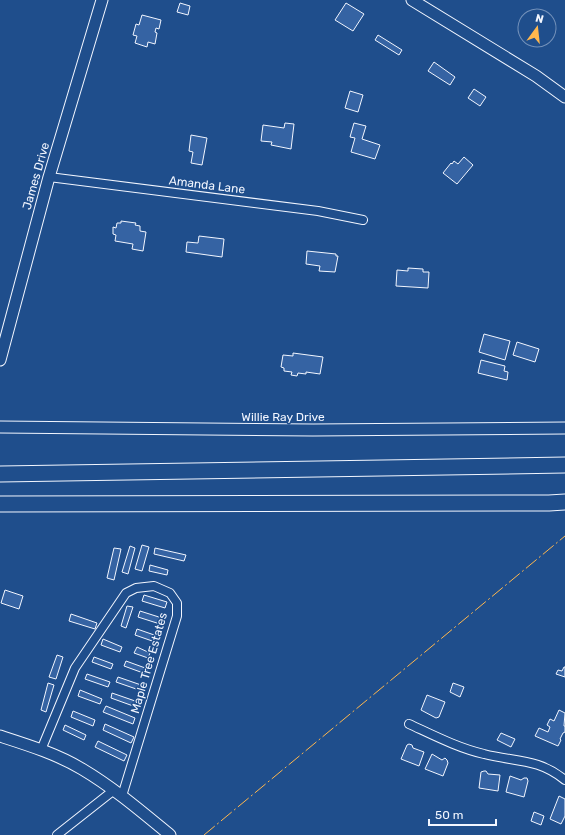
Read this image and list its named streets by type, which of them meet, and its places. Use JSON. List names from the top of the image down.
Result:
{
  "streets": {
    "street": [
      "James Drive",
      "Amanda Lane",
      "Willie Ray Drive",
      "Maple Tree Estates"
    ]
  },
  "crossings": [
    ["James Drive", "Amanda Lane"]
  ],
  "scale_bar": "50 m",
  "north": "top"
}
